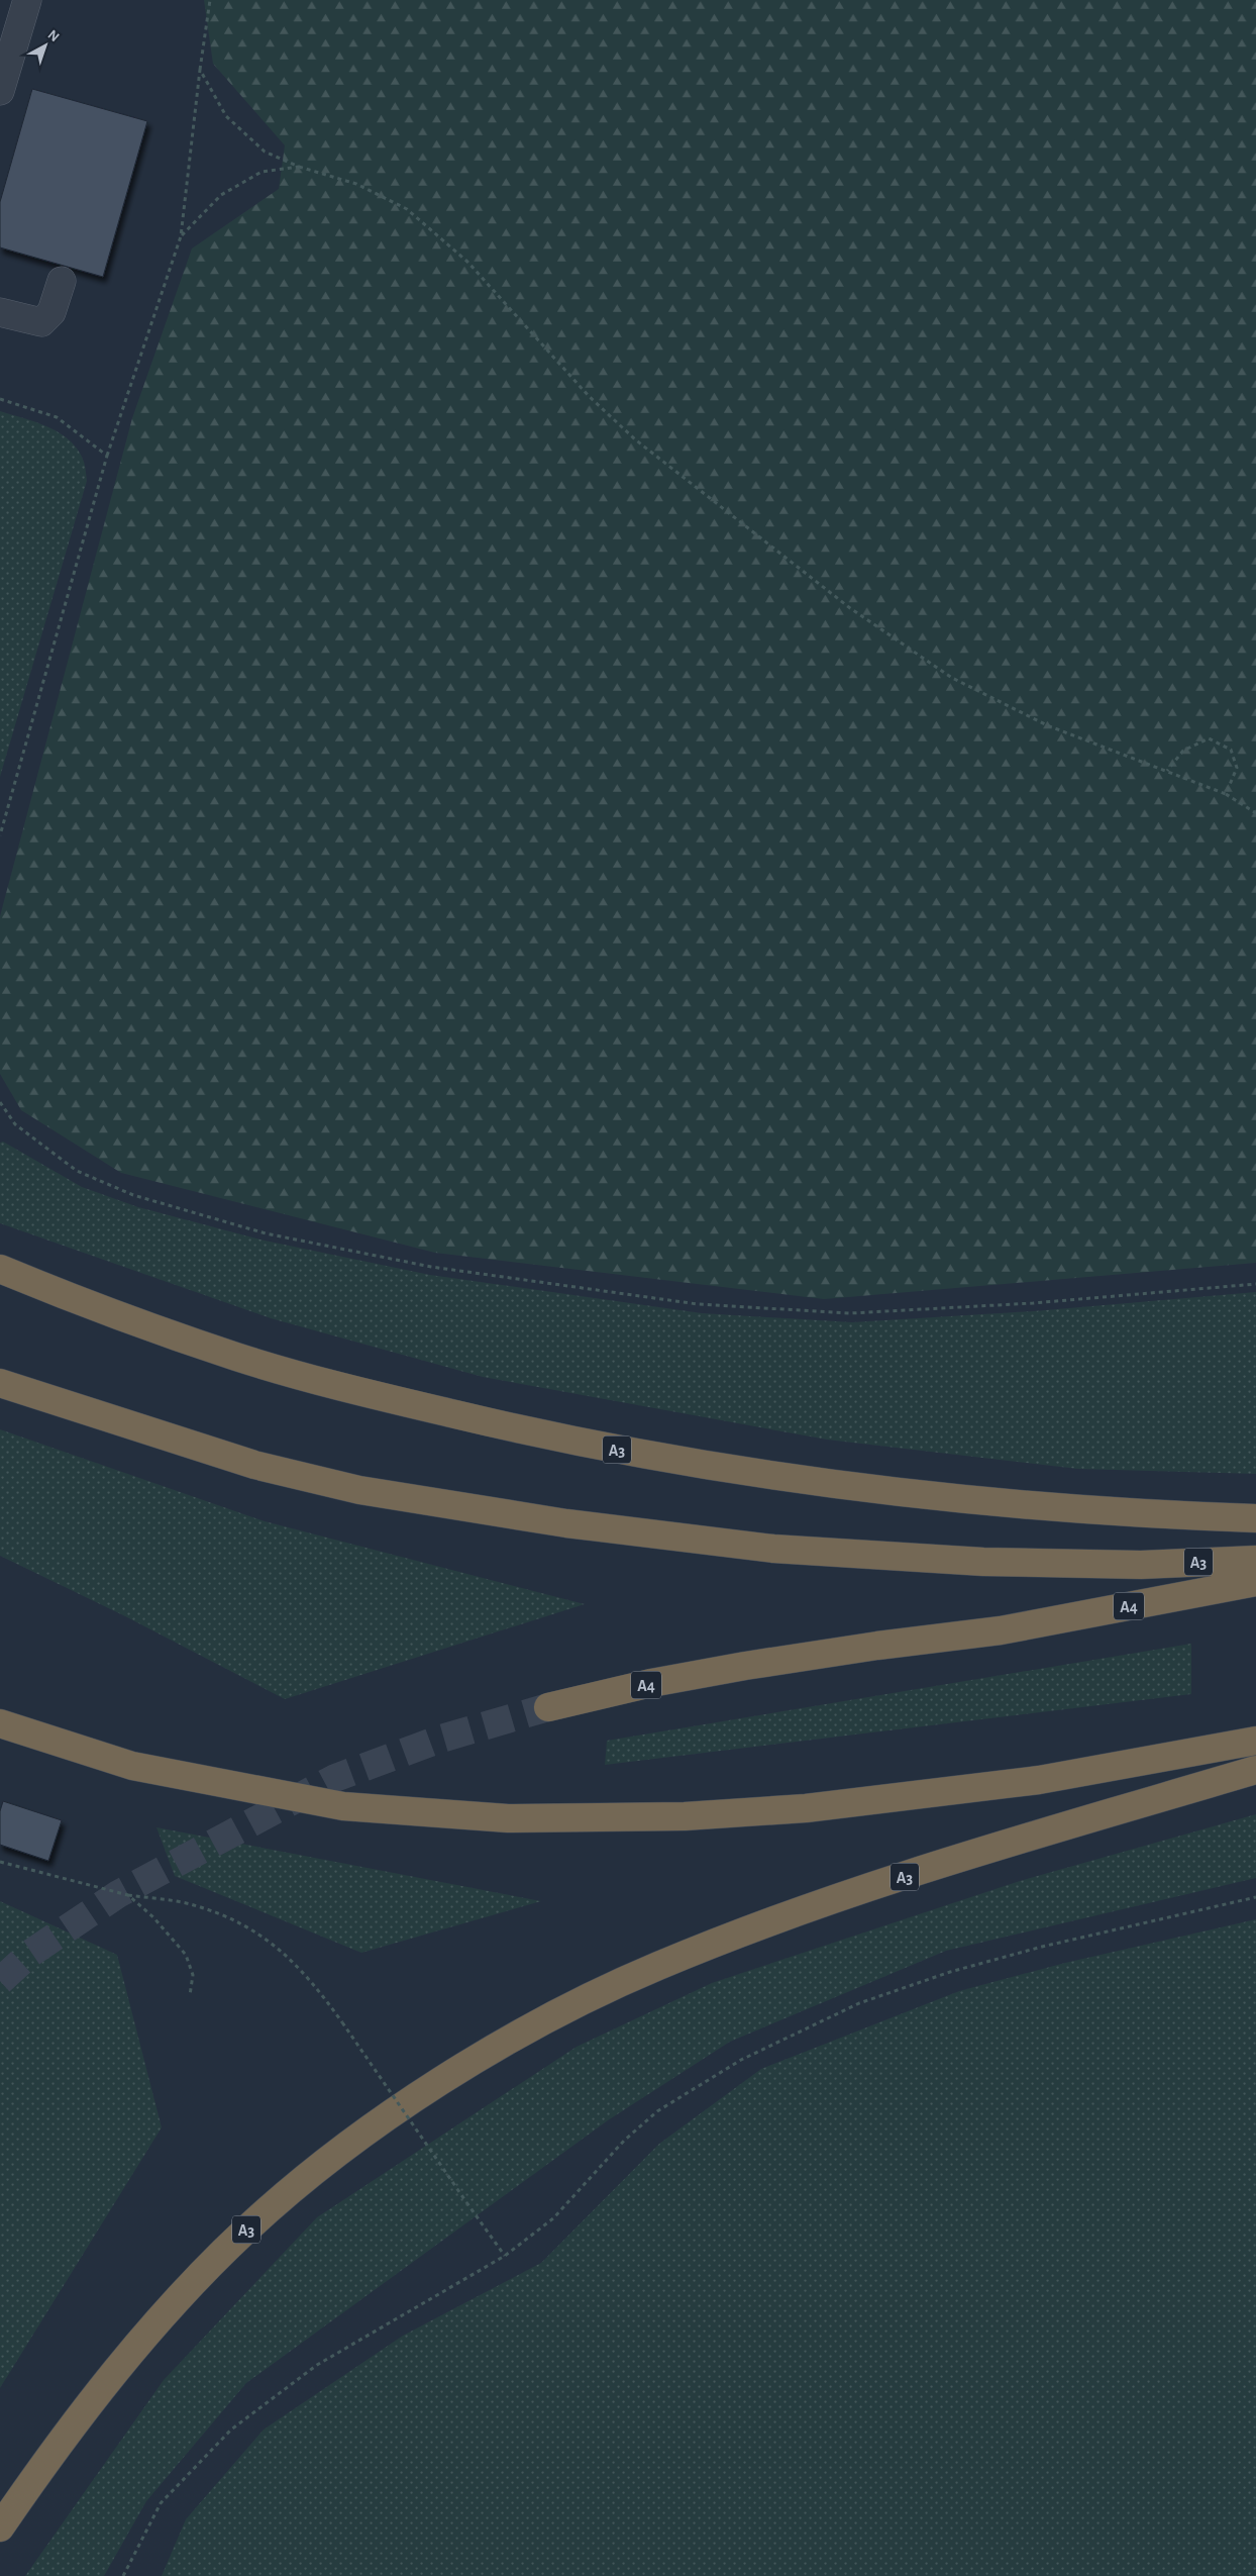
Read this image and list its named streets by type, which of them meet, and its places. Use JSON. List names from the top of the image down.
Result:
{
  "streets": {
    "highway": ["A3", "A4"]
  },
  "north": "top right"
}
